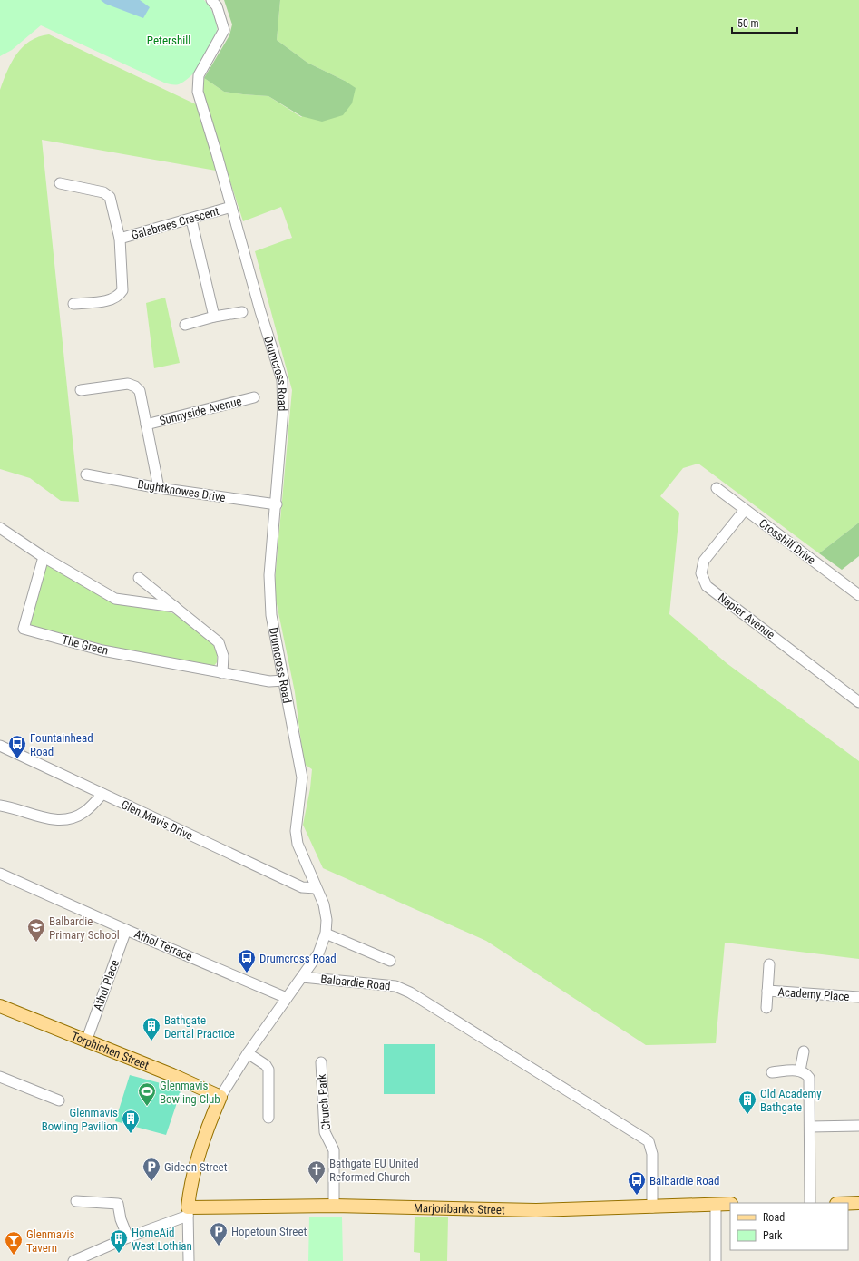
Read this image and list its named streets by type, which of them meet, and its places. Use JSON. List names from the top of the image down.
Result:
{
  "streets": {
    "main road": ["Drumcross Road", "Torphichen Street", "Marjoribanks Street"],
    "street": [
      "Galabraes Crescent",
      "Sunnyside Avenue",
      "Bughtknowes Drive",
      "Crosshill Drive",
      "Napier Avenue",
      "The Green",
      "Glen Mavis Drive",
      "Athol Terrace",
      "Balbardie Road",
      "Athol Place",
      "Academy Place",
      "Church Park"
    ]
  },
  "crossings": [
    ["Galabraes Crescent", "Drumcross Road"],
    ["Drumcross Road", "Bughtknowes Drive"],
    ["Drumcross Road", "The Green"],
    ["Drumcross Road", "Glen Mavis Drive"],
    ["Drumcross Road", "Athol Terrace"],
    ["Drumcross Road", "Balbardie Road"],
    ["Drumcross Road", "Torphichen Street"],
    ["Drumcross Road", "Marjoribanks Street"],
    ["Sunnyside Avenue", "Bughtknowes Drive"],
    ["Crosshill Drive", "Napier Avenue"],
    ["Athol Terrace", "Athol Place"],
    ["Balbardie Road", "Marjoribanks Street"],
    ["Athol Place", "Torphichen Street"],
    ["Church Park", "Marjoribanks Street"]
  ],
  "parks": ["Petershill"],
  "places": {
    "bus stop": ["Fountainhead Road", "Drumcross Road", "Balbardie Road"],
    "school or university": ["Balbardie Primary School"],
    "building": [
      "Bathgate Dental Practice",
      "Old Academy Bathgate",
      "Glenmavis Bowling Pavilion",
      "HomeAid West Lothian"
    ],
    "sports": ["Glenmavis Bowling Club"],
    "parking": ["Gideon Street", "Hopetoun Street"],
    "church": ["Bathgate EU United Reformed Church"],
    "bar": ["Glenmavis Tavern"]
  },
  "legend": ["Road", "Park"],
  "scale_bar": "50 m"
}
